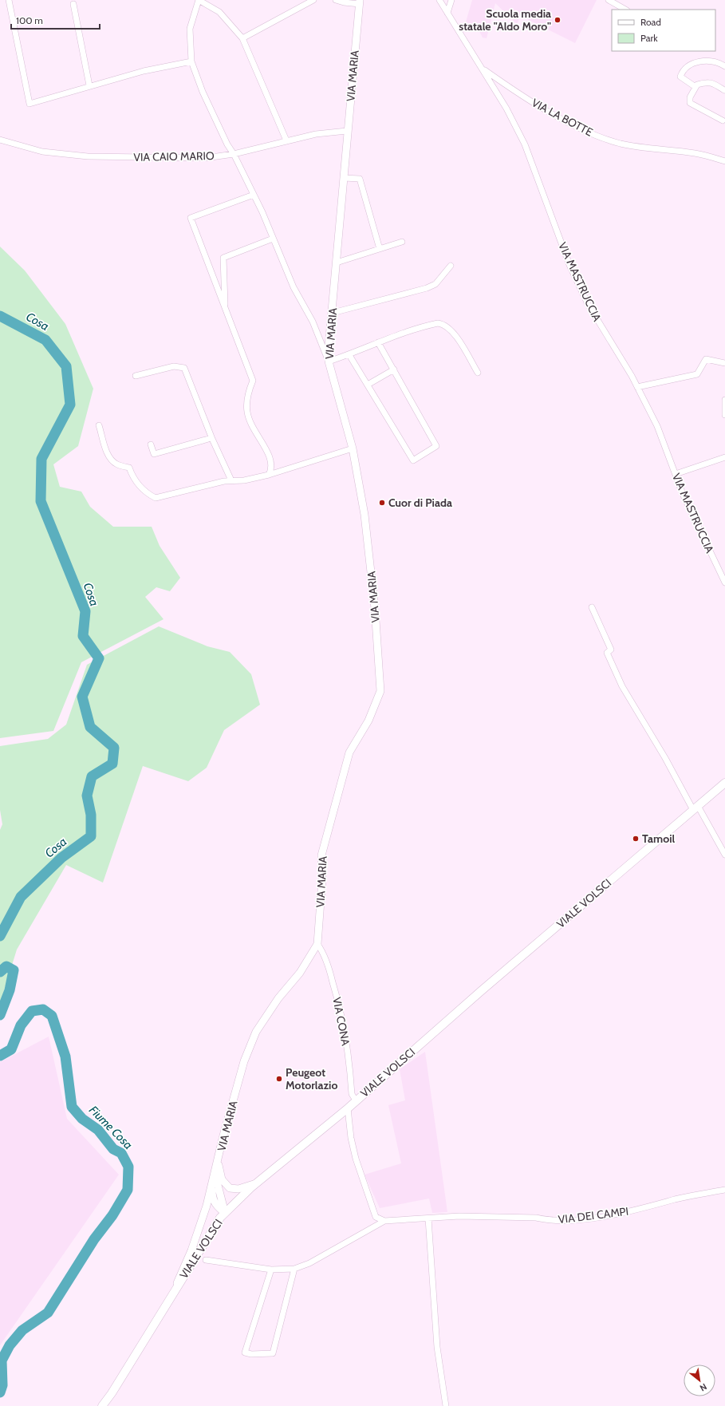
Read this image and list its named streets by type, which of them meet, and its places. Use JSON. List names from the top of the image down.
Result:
{
  "streets": {
    "main road": ["VIALE VOLSCI"],
    "street": [
      "VIA MARIA",
      "VIA LA BOTTE",
      "VIA CAIO MARIO",
      "VIA MASTRUCCIA",
      "VIA CONA",
      "VIA DEI CAMPI"
    ]
  },
  "crossings": [
    ["VIA MARIA", "VIA CAIO MARIO"],
    ["VIA MARIA", "VIA CONA"],
    ["VIA LA BOTTE", "VIA MASTRUCCIA"],
    ["VIALE VOLSCI", "VIA CONA"]
  ],
  "water": ["Cosa", "Fiume Cosa"],
  "places": [
    "Scuola media statale \"Aldo Moro\"",
    "Cuor di Piada",
    "Tamoil",
    "Peugeot Motorlazio"
  ],
  "legend": ["Road", "Park"],
  "scale_bar": "100 m",
  "north": "bottom right"
}
